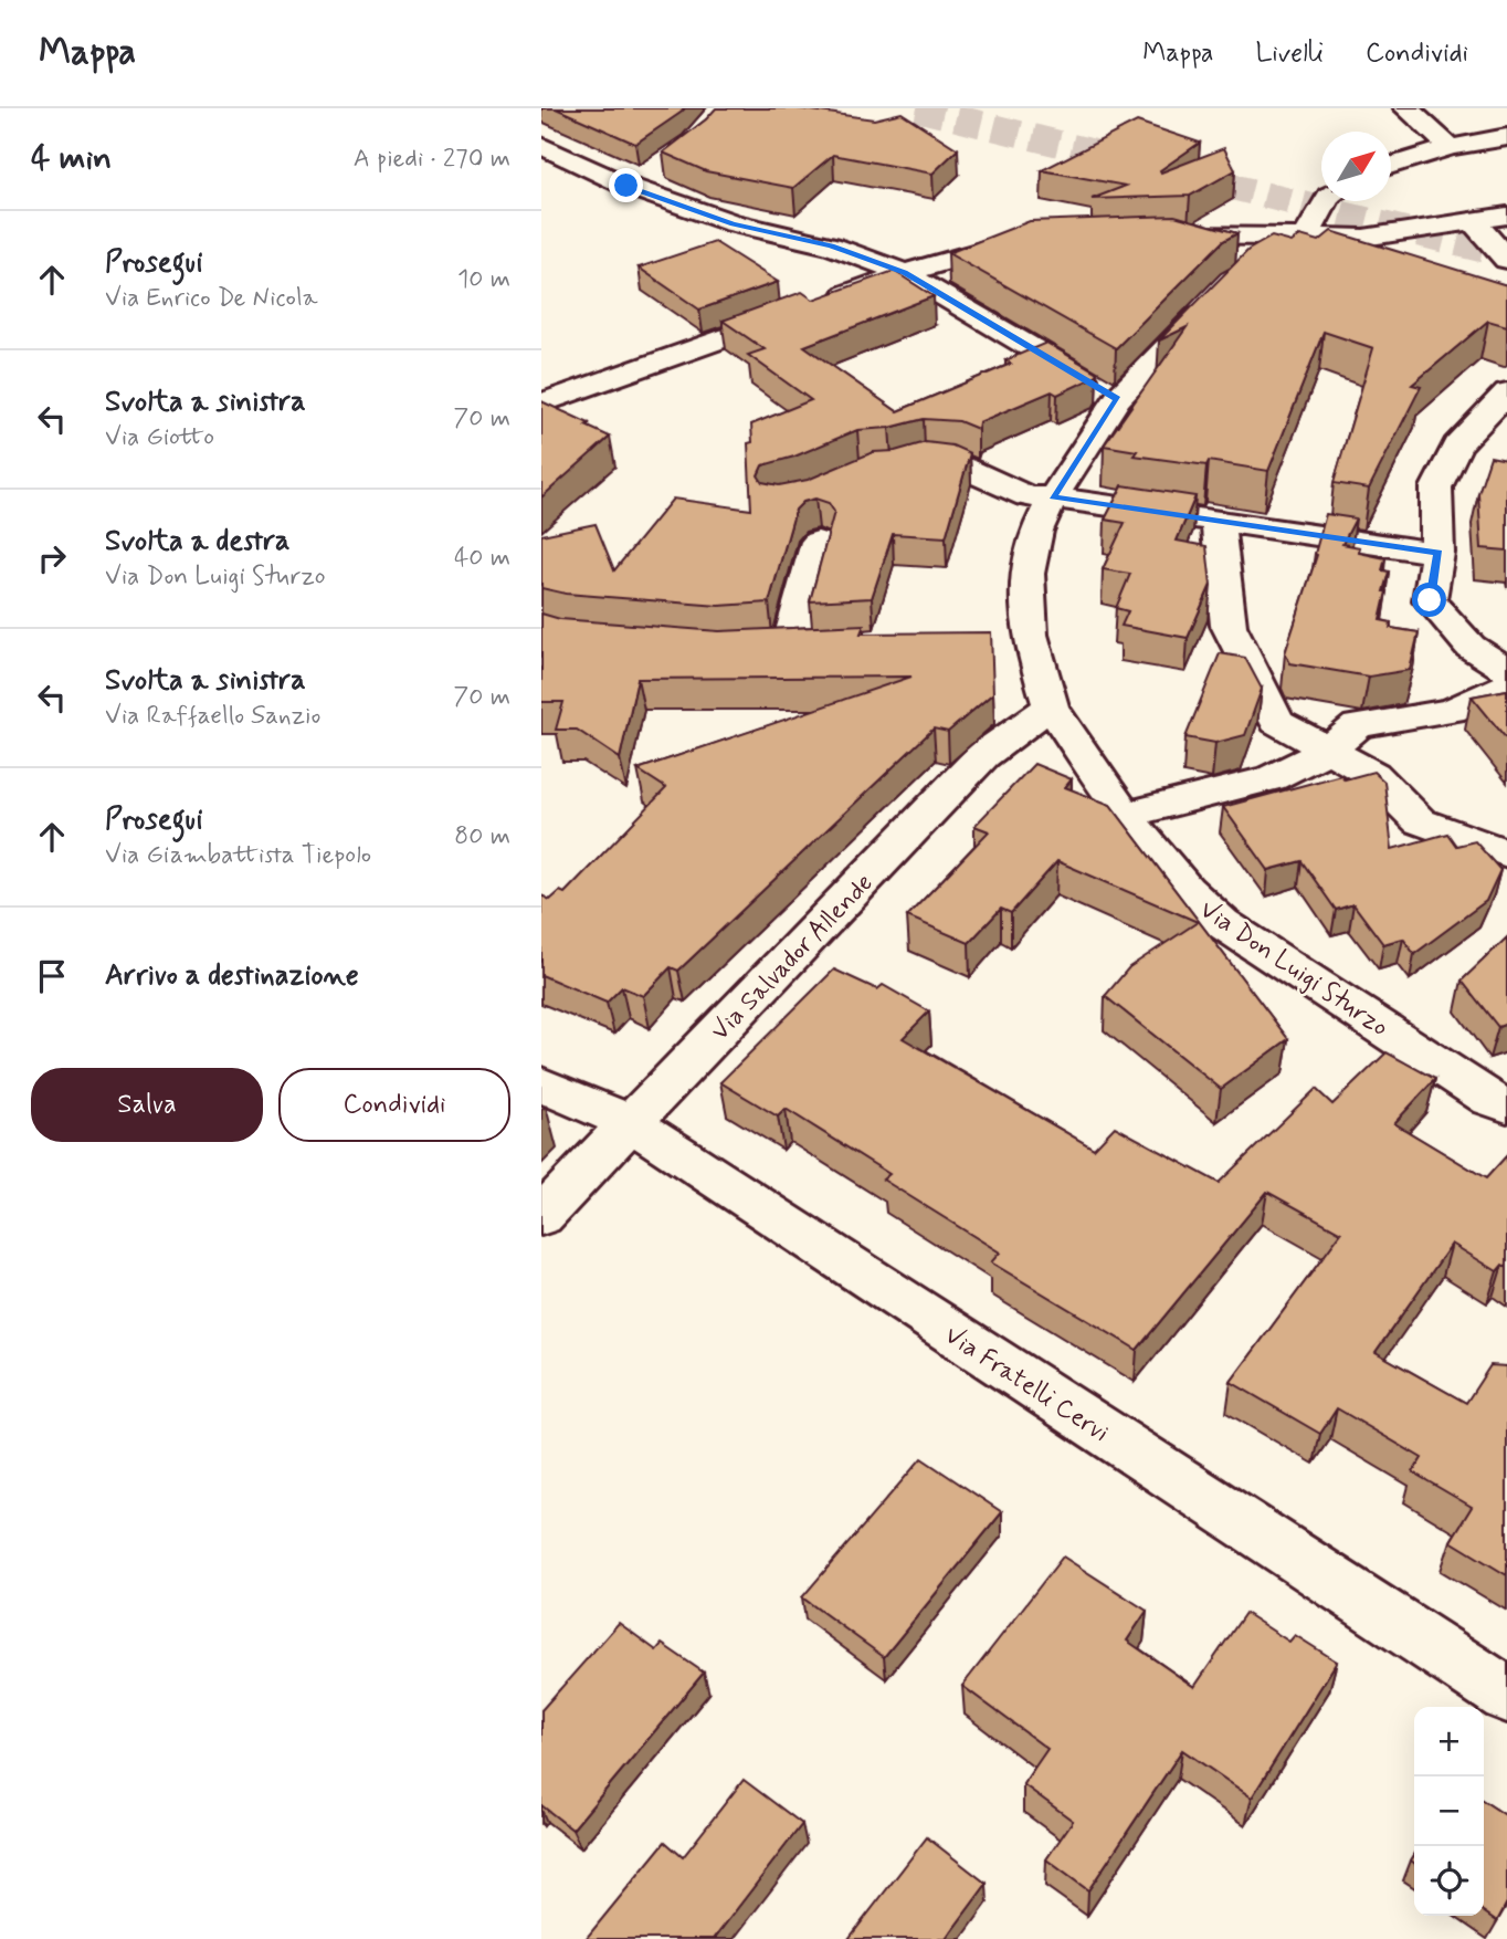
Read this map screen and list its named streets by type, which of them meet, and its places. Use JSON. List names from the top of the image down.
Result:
{
  "streets": {
    "street": ["Via Salvador Allende", "Via Don Luigi Sturzo", "Via Fratelli Cervi"]
  },
  "crossings": [
    ["Via Salvador Allende", "Via Don Luigi Sturzo"],
    ["Via Salvador Allende", "Via Fratelli Cervi"]
  ],
  "north": "top right",
  "page": {
    "header": "Mappa",
    "nav": ["Mappa", "Livelli", "Condividi"],
    "heading": ["4 min", "A piedi · 270 m"],
    "list": [
      ["Prosegui", "Via Enrico De Nicola", "10 m"],
      ["Svolta a sinistra", "Via Giotto", "70 m"],
      ["Svolta a destra", "Via Don Luigi Sturzo", "40 m"],
      ["Svolta a sinistra", "Via Raffaello Sanzio", "70 m"],
      ["Prosegui", "Via Giambattista Tiepolo", "80 m"],
      "Arrivo a destinazione"
    ],
    "buttons": ["Salva", "Condividi"],
    "map_buttons": ["+", "−"]
  }
}
